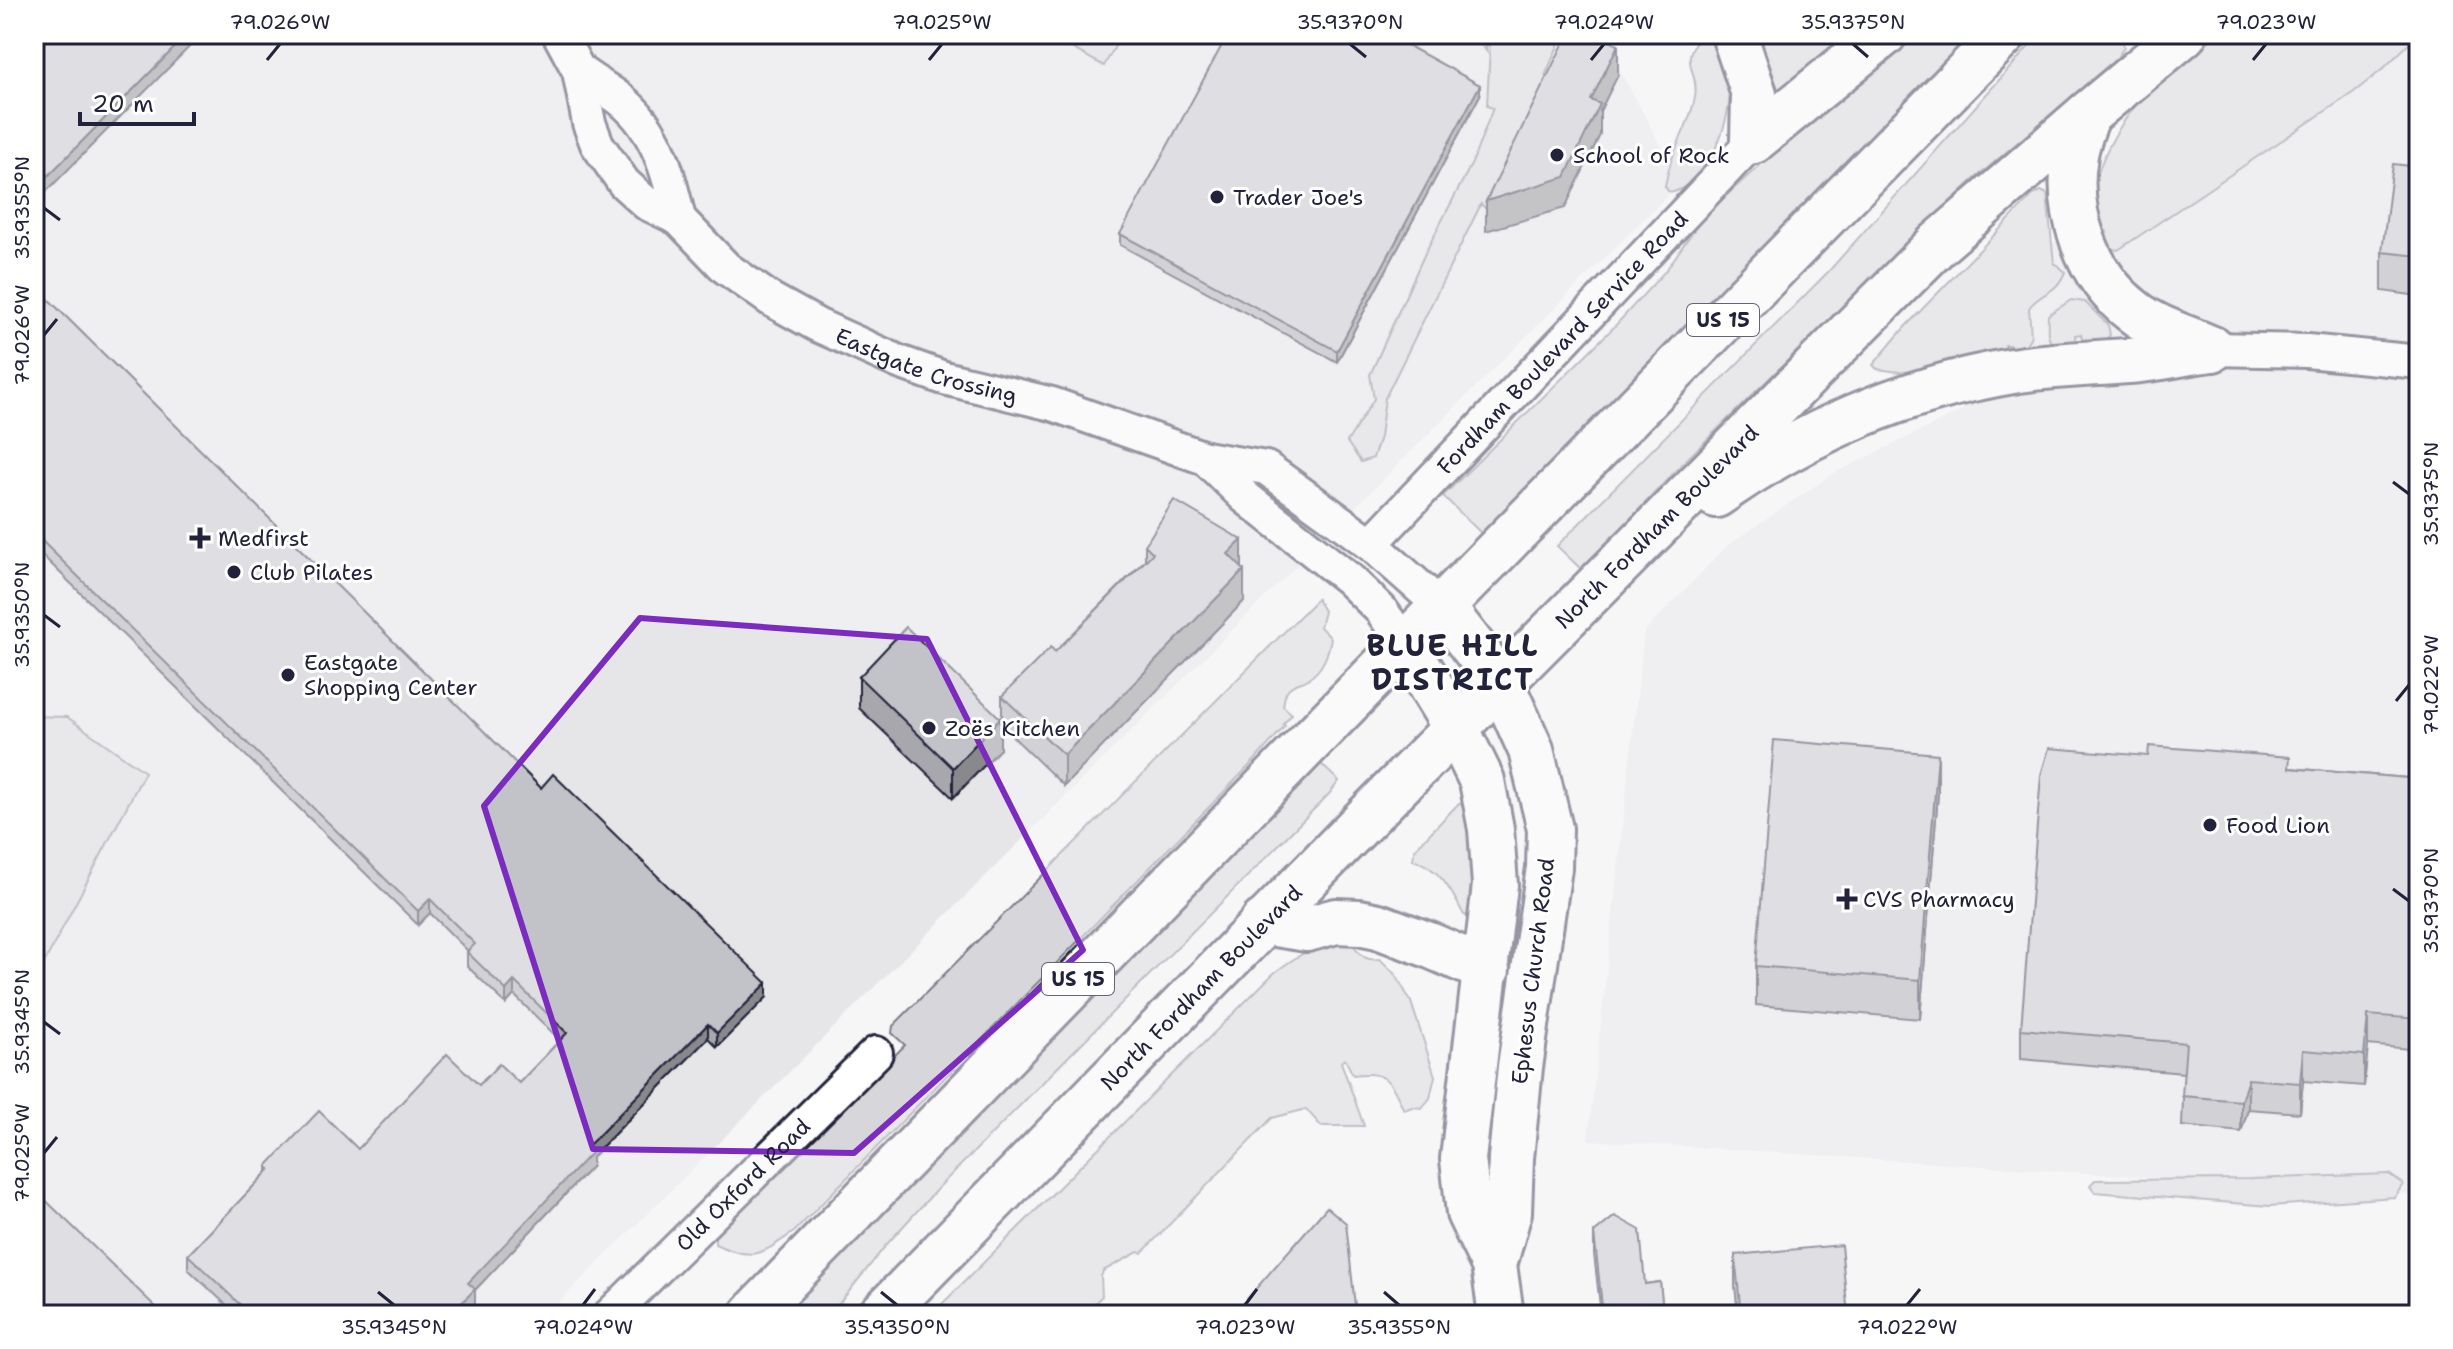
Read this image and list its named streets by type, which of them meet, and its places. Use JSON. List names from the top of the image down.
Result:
{
  "streets": {
    "main road": ["US 15", "North Fordham Boulevard", "Ephesus Church Road"],
    "street": ["Fordham Boulevard Service Road", "Eastgate Crossing", "Old Oxford Road"]
  },
  "crossings": [
    ["US 15", "Eastgate Crossing"],
    ["US 15", "Ephesus Church Road"],
    ["Fordham Boulevard Service Road", "Eastgate Crossing"],
    ["Eastgate Crossing", "Ephesus Church Road"],
    ["North Fordham Boulevard", "Ephesus Church Road"]
  ],
  "districts": ["BLUE HILL DISTRICT"],
  "places": {
    "other": [
      "School of Rock",
      "Trader Joe's",
      "Club Pilates",
      "Eastgate Shopping Center",
      "Zoës Kitchen",
      "Food Lion"
    ],
    "health": ["Medfirst", "CVS Pharmacy"]
  },
  "scale_bar": "20 m",
  "coordinates": [
    "79.026°W",
    "79.025°W",
    "35.9370°N",
    "79.024°W",
    "35.9375°N",
    "79.023°W",
    "35.9355°N",
    "35.9350°N",
    "79.022°W",
    "35.9345°N"
  ]
}
